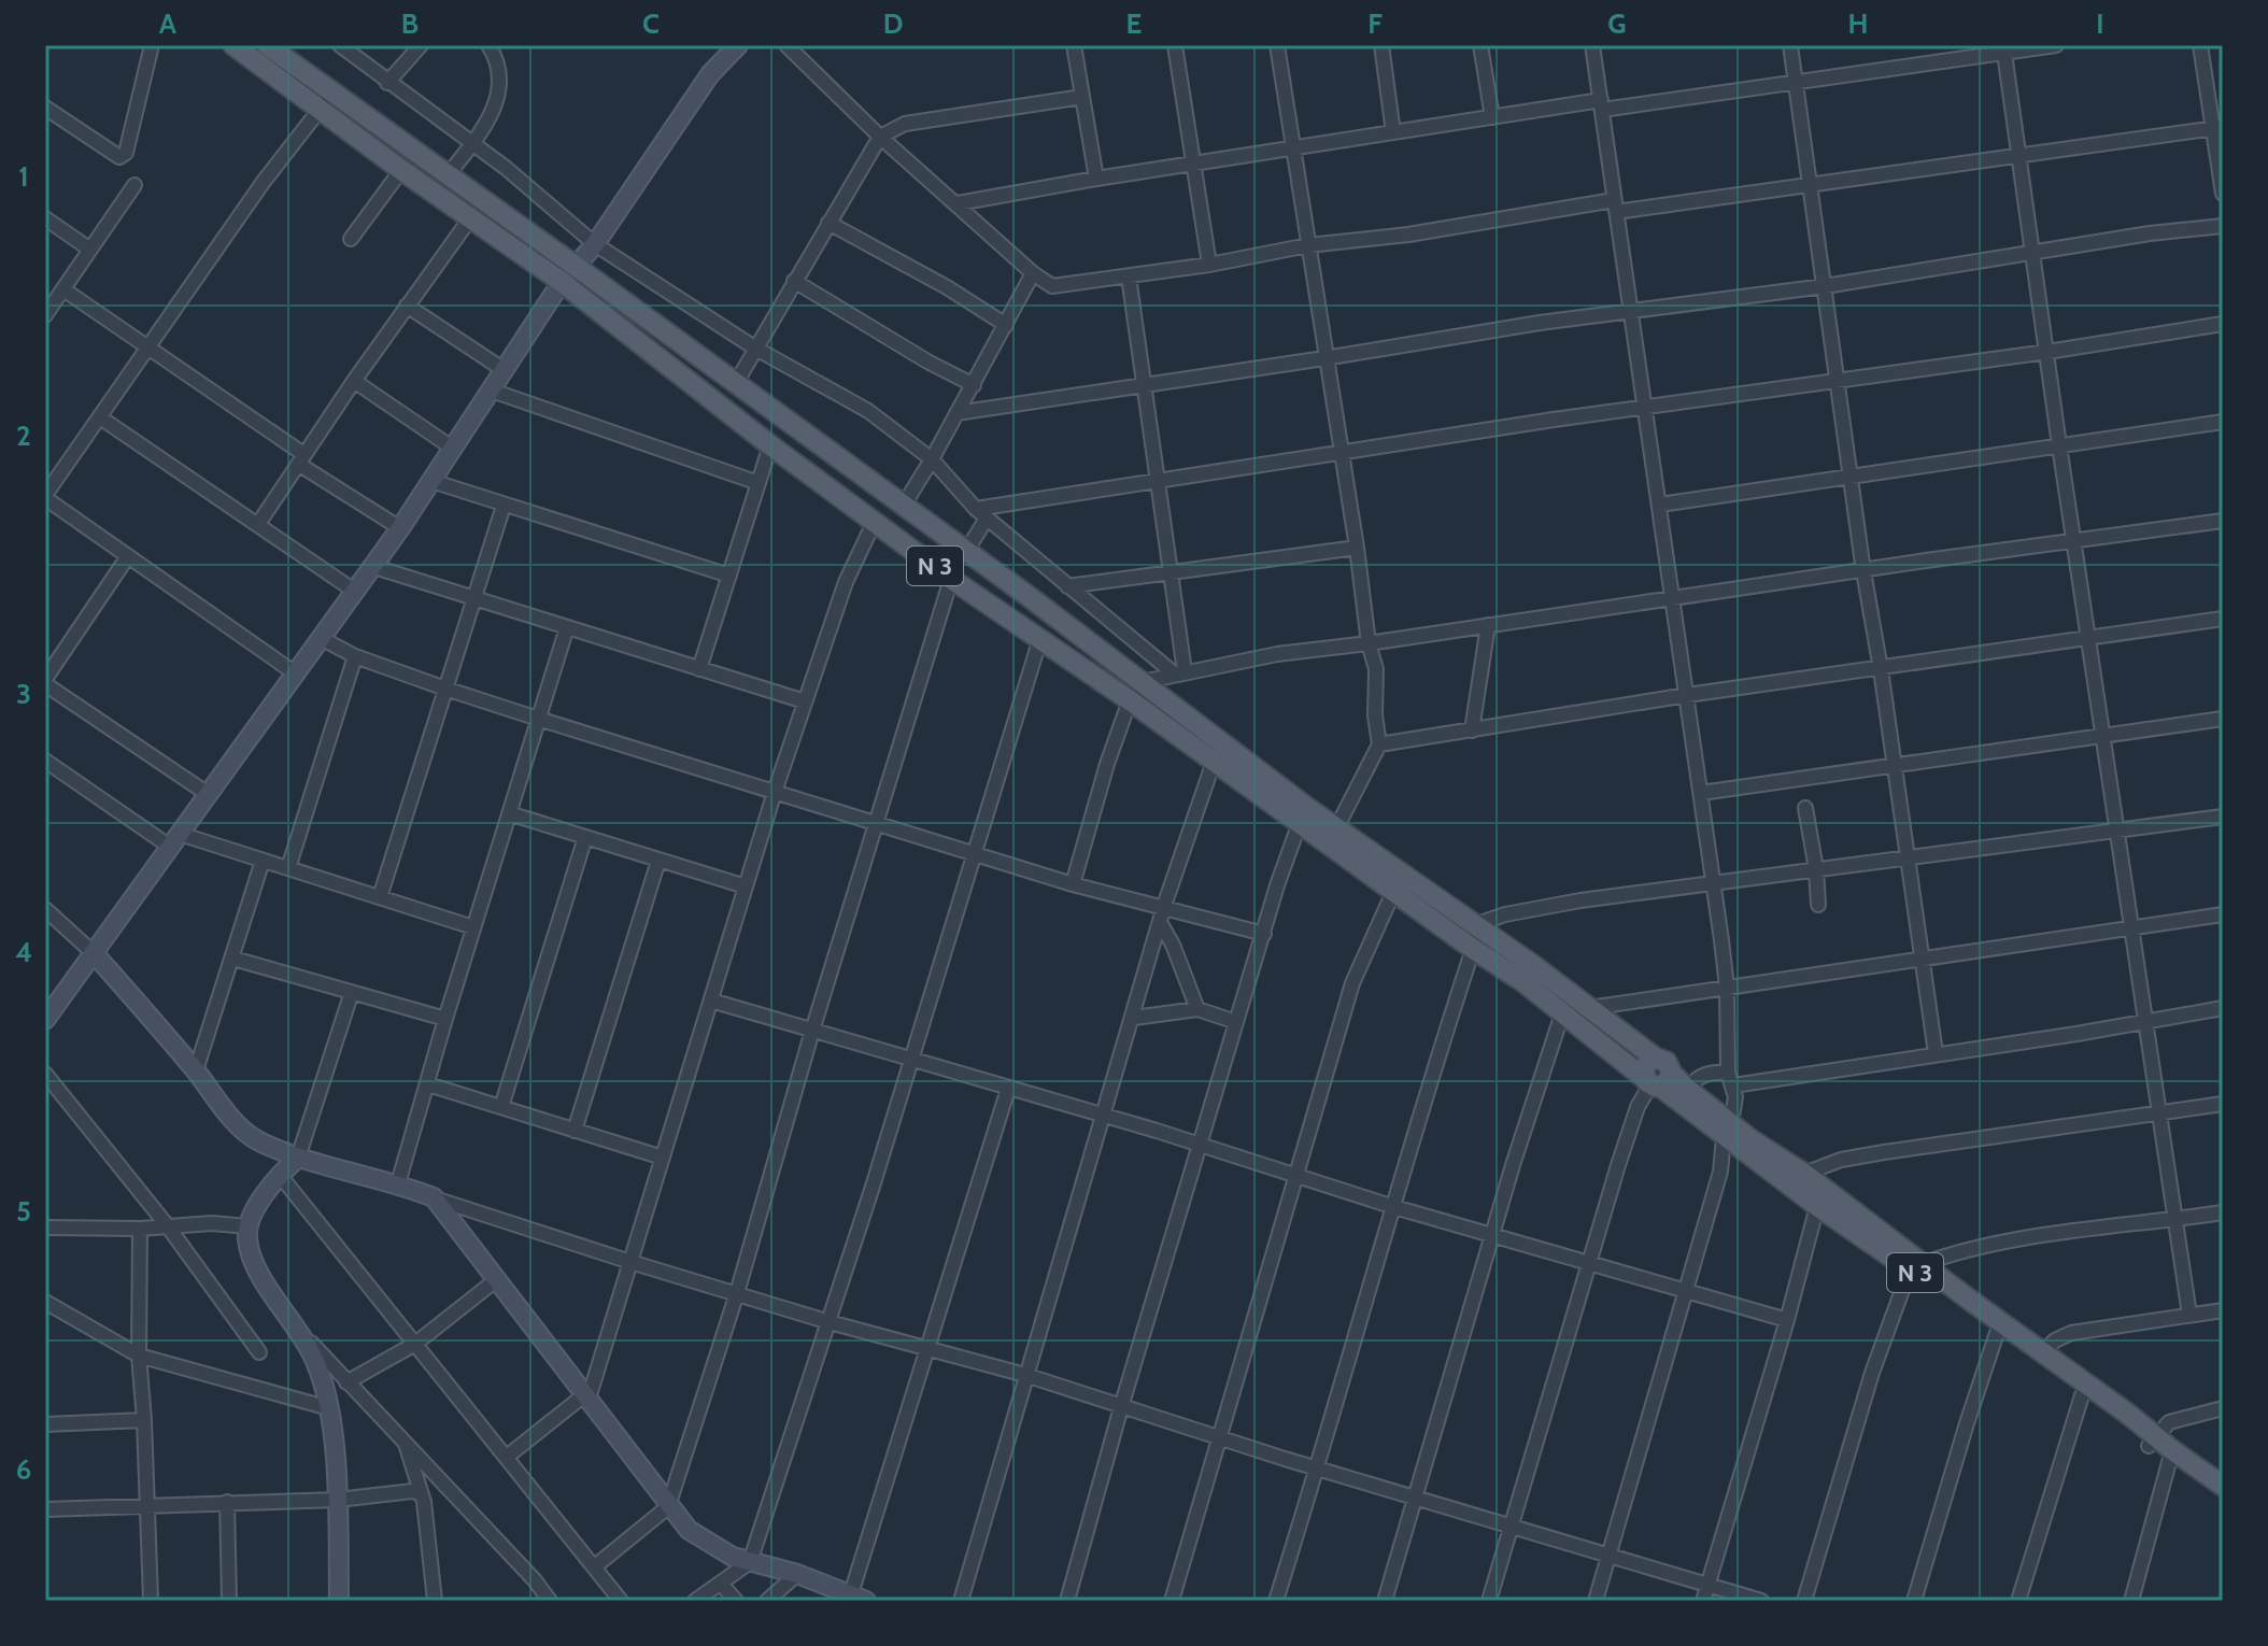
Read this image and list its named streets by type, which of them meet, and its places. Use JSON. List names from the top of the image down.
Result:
{
  "streets": {
    "main road": ["N 3"]
  },
  "grid": {
    "columns": [
      "A",
      "B",
      "C",
      "D",
      "E",
      "F",
      "G",
      "H",
      "I"
    ],
    "rows": [
      "1",
      "2",
      "3",
      "4",
      "5",
      "6"
    ]
  }
}
